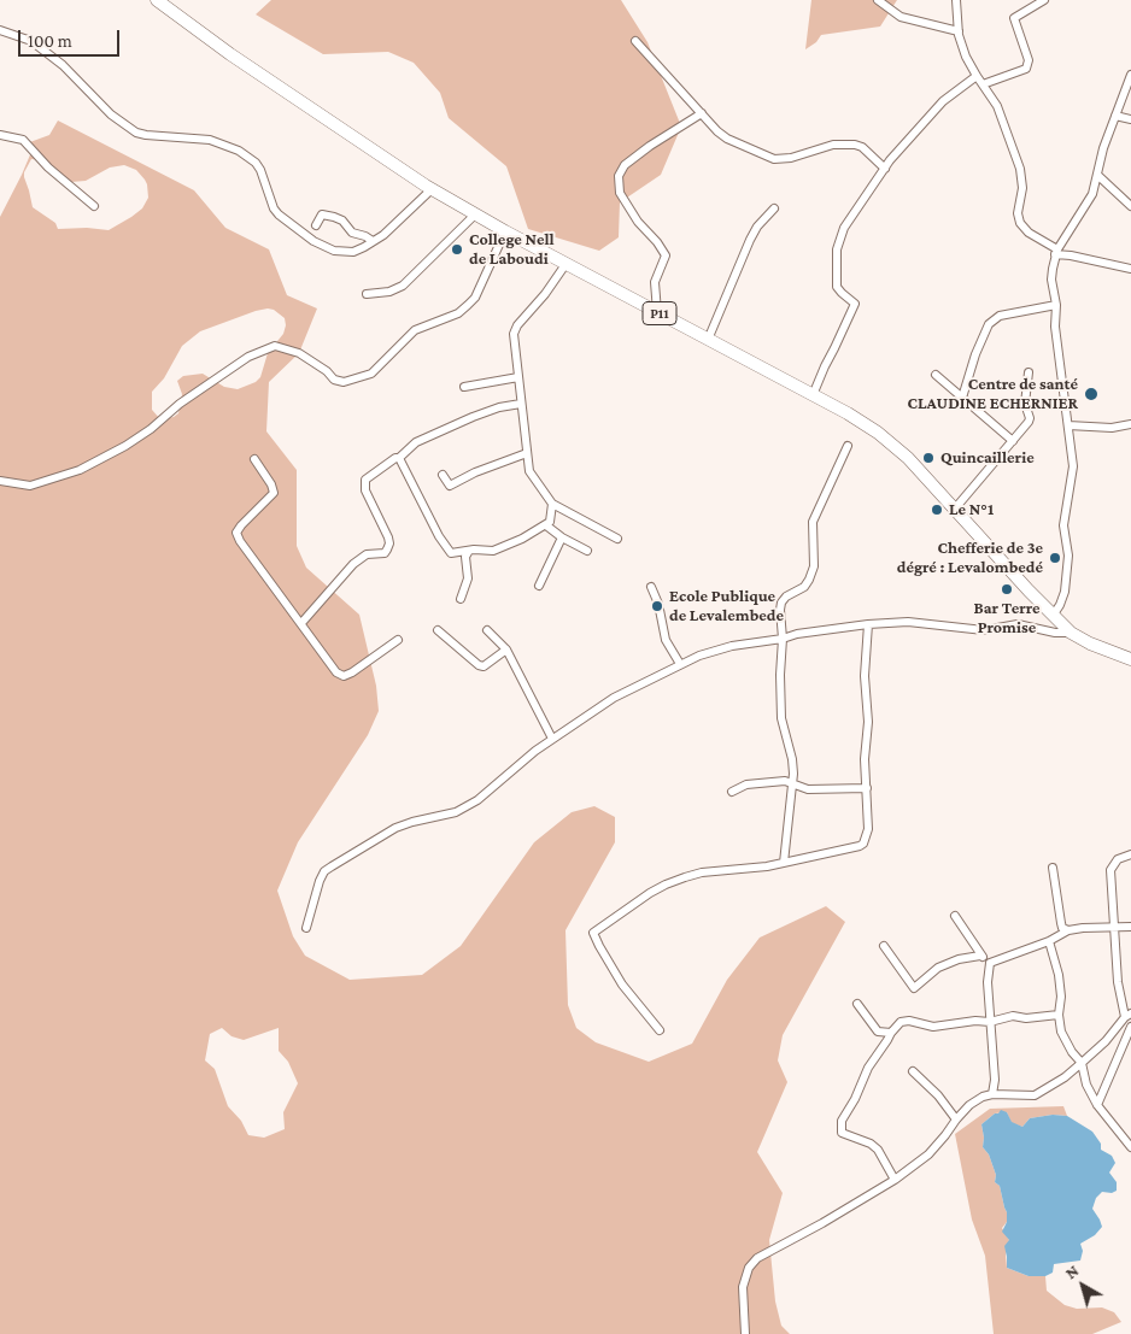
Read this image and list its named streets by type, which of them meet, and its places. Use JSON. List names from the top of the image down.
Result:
{
  "streets": {
    "main road": ["P11"]
  },
  "places": [
    "College Nell de Laboudi",
    "Centre de santé CLAUDINE ECHERNIER",
    "Quincaillerie",
    "Le N°1",
    "Chefferie de 3e dégré : Levalombedé",
    "Bar Terre Promise",
    "Ecole Publique de Levalembede"
  ],
  "scale_bar": "100 m",
  "north": "top left"
}
